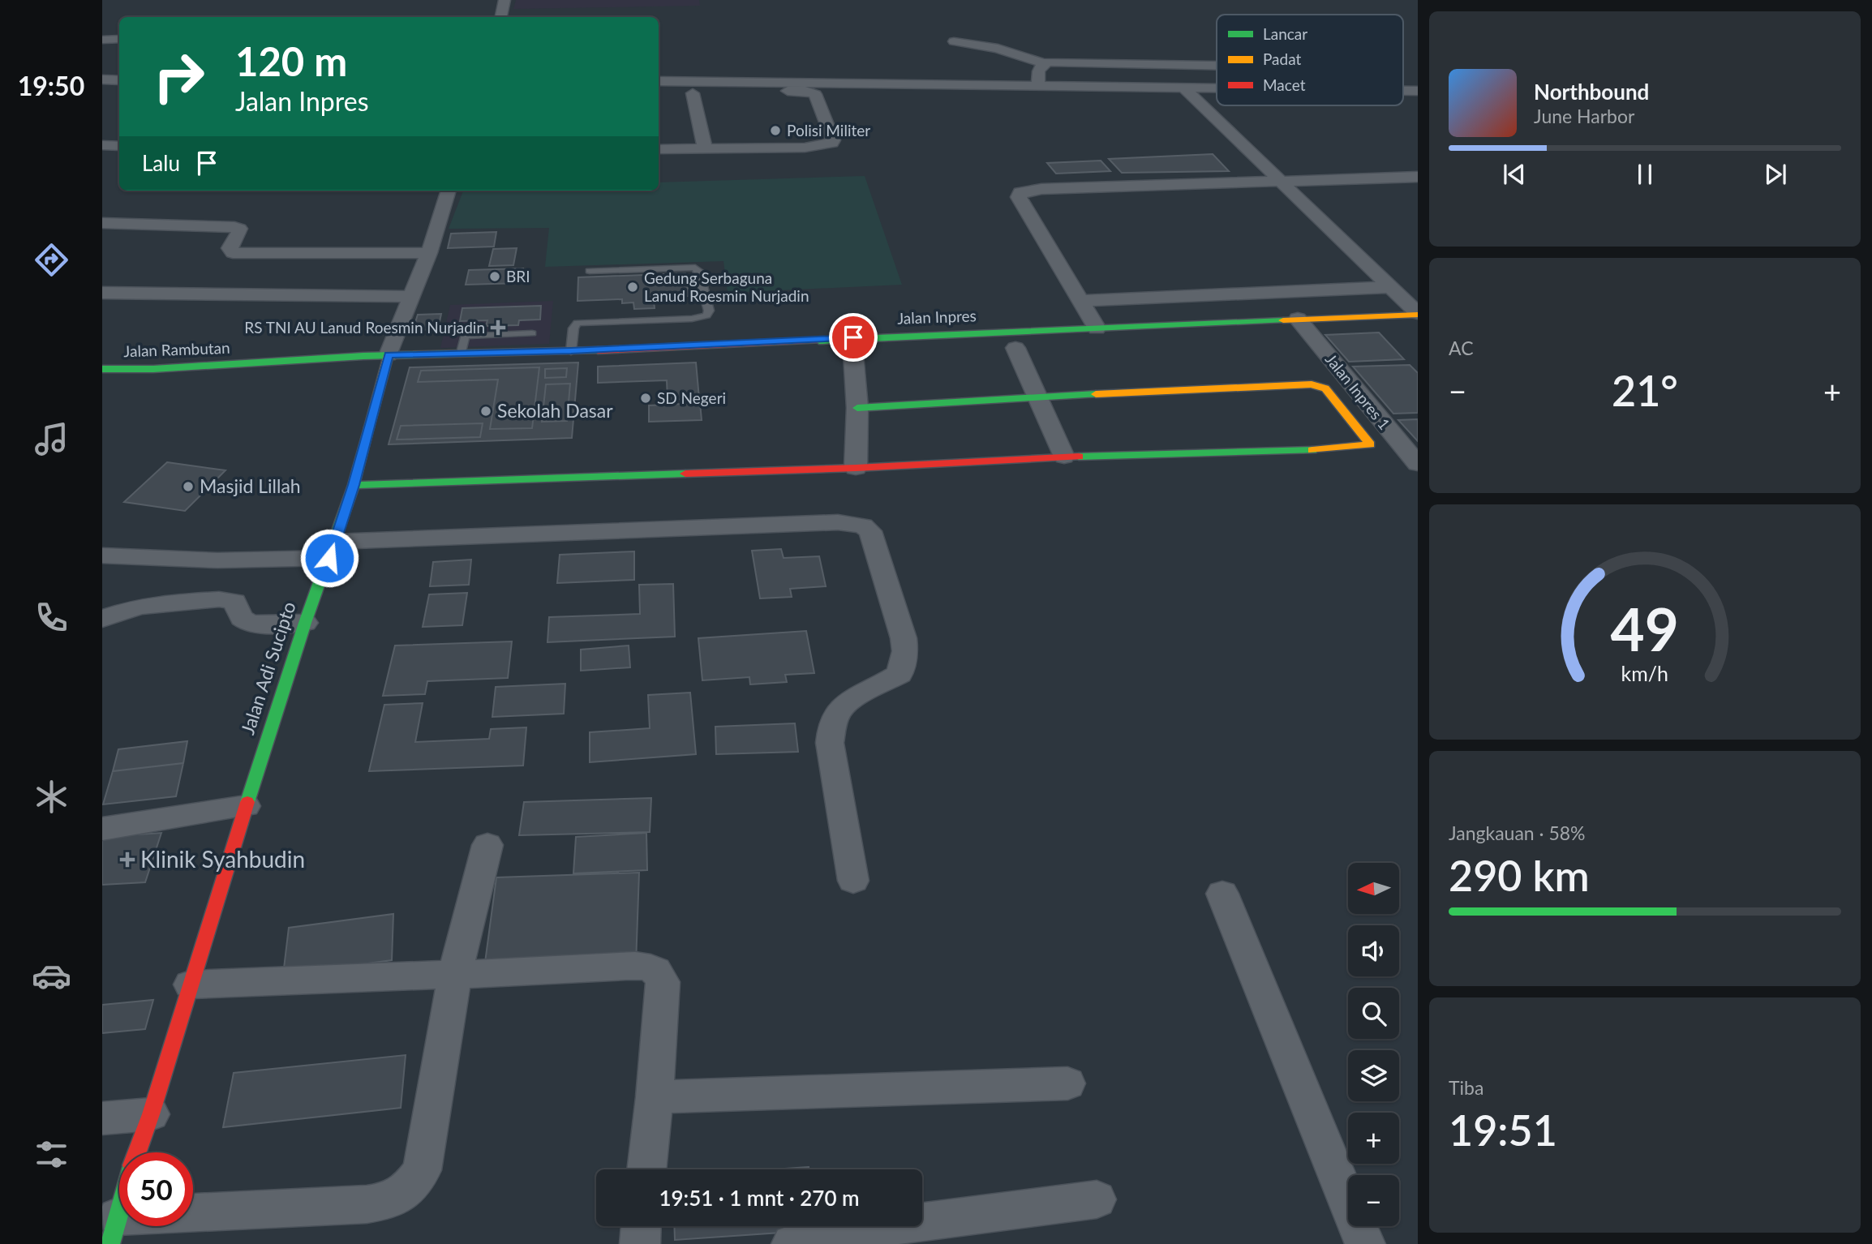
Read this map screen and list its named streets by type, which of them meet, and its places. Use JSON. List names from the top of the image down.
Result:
{
  "streets": {
    "main road": ["Jalan Inpres", "Jalan Rambutan", "Jalan Adi Sucipto"],
    "street": ["Jalan Inpres 1"]
  },
  "crossings": [
    ["Jalan Inpres", "Jalan Rambutan"],
    ["Jalan Inpres", "Jalan Inpres 1"],
    ["Jalan Inpres", "Jalan Adi Sucipto"],
    ["Jalan Rambutan", "Jalan Adi Sucipto"]
  ],
  "places": {
    "other": [
      "Polisi Militer",
      "BRI",
      "Gedung Serbaguna Lanud Roesmin Nurjadin",
      "SD Negeri",
      "Sekolah Dasar",
      "Masjid Lillah"
    ],
    "health": ["RS TNI AU Lanud Roesmin Nurjadin", "Klinik Syahbudin"]
  },
  "legend": ["Lancar", "Padat", "Macet"],
  "north": "left",
  "page": {
    "tabs": "19:50",
    "turn": ["120 m", "Jalan Inpres"],
    "song": ["Northbound", "June Harbor"],
    "then": "Lalu",
    "tile": [
      "AC",
      ["Jangkauan · 58%", "290 km"],
      ["Tiba", "19:51"]
    ],
    "heat": ["−", "21°", "+"],
    "map_buttons": ["+", "−"],
    "limit": "50",
    "trip": "19:51 · 1 mnt · 270 m",
    "gauge": ["49", "km/h"]
  }
}
